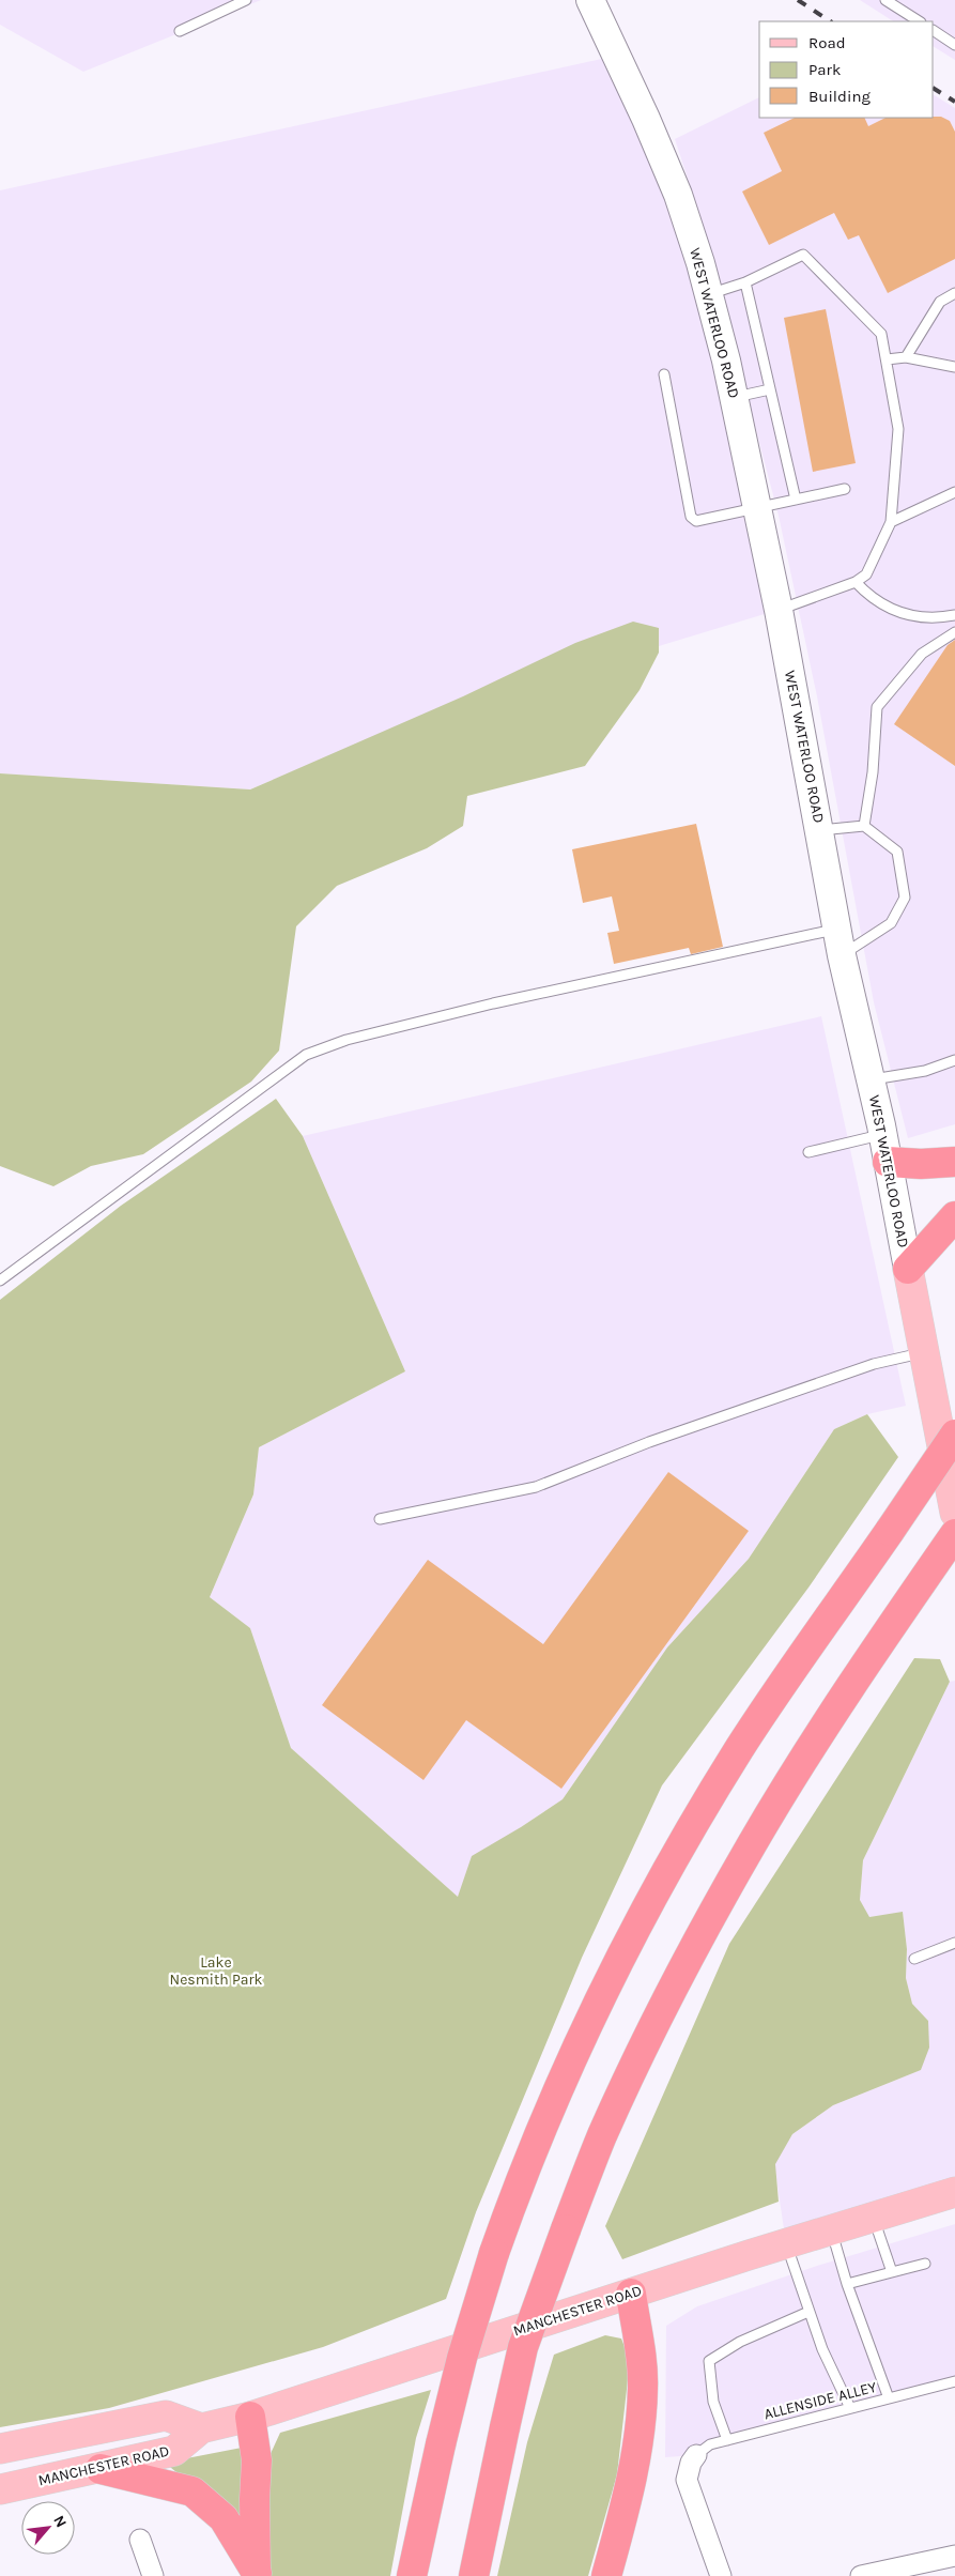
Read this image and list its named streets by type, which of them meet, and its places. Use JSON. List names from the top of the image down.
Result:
{
  "streets": {
    "main road": ["WEST WATERLOO ROAD", "MANCHESTER ROAD"],
    "lane": ["ALLENSIDE ALLEY"]
  },
  "parks": ["Lake Nesmith Park"],
  "legend": ["Road", "Park", "Building"],
  "north": "top right"
}
